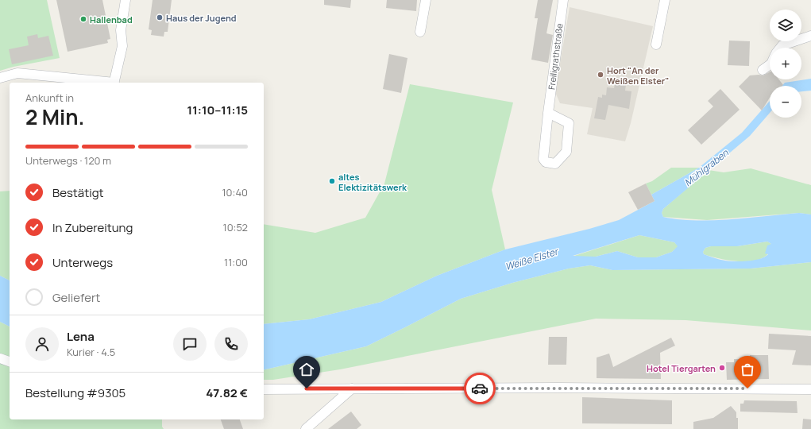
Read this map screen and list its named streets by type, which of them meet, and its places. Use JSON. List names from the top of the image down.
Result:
{
  "streets": {
    "street": ["Freiligrathstraße"]
  },
  "water": ["Mühlgraben", "Weiße Elster"],
  "places": [
    "Haus der Jugend",
    "Hallenbad",
    "Hort \"An der Weißen Elster\"",
    "altes Elektizitätswerk",
    "Hotel Tiergarten"
  ],
  "page": {
    "map_buttons": ["+", "−"],
    "heading": ["2 Min.", "Ankunft in", "11:10–11:15"],
    "panel": [
      "Lena",
      "Kurier · 4.5",
      "Bestellung #9305",
      "47.82 €"
    ],
    "bar": "Unterwegs · 120 m",
    "list": [
      ["Bestätigt", "10:40"],
      ["In Zubereitung", "10:52"],
      ["Unterwegs", "11:00"],
      "Geliefert"
    ]
  }
}
